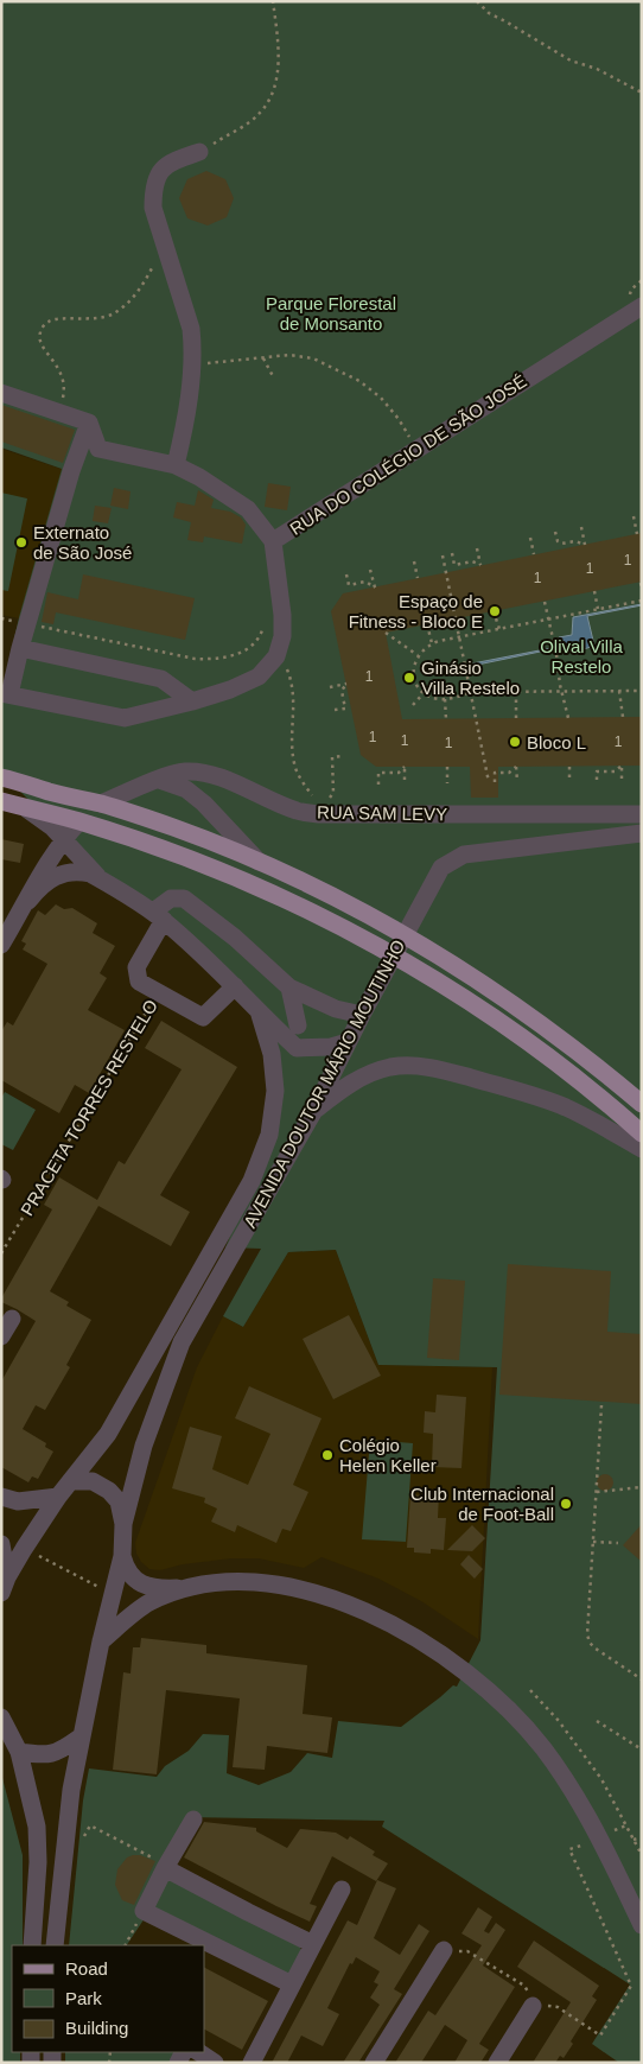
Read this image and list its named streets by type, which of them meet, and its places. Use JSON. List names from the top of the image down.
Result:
{
  "streets": {
    "street": ["RUA DO COLÉGIO DE SÃO JOSÉ", "RUA SAM LEVY", "AVENIDA DOUTOR MÁRIO MOUTINHO"],
    "path": ["PRACETA TORRES RESTELO"]
  },
  "parks": ["Parque Florestal de Monsanto", "Olival Villa Restelo"],
  "places": [
    "Externato de São José",
    "Espaço de Fitness - Bloco E",
    "Ginásio Villa Restelo",
    "Bloco L",
    "Colégio Helen Keller",
    "Club Internacional de Foot-Ball"
  ],
  "house_numbers": [
    "1",
    "1",
    "1",
    "1",
    "1",
    "1",
    "1",
    "1"
  ],
  "legend": ["Road", "Park", "Building"]
}
